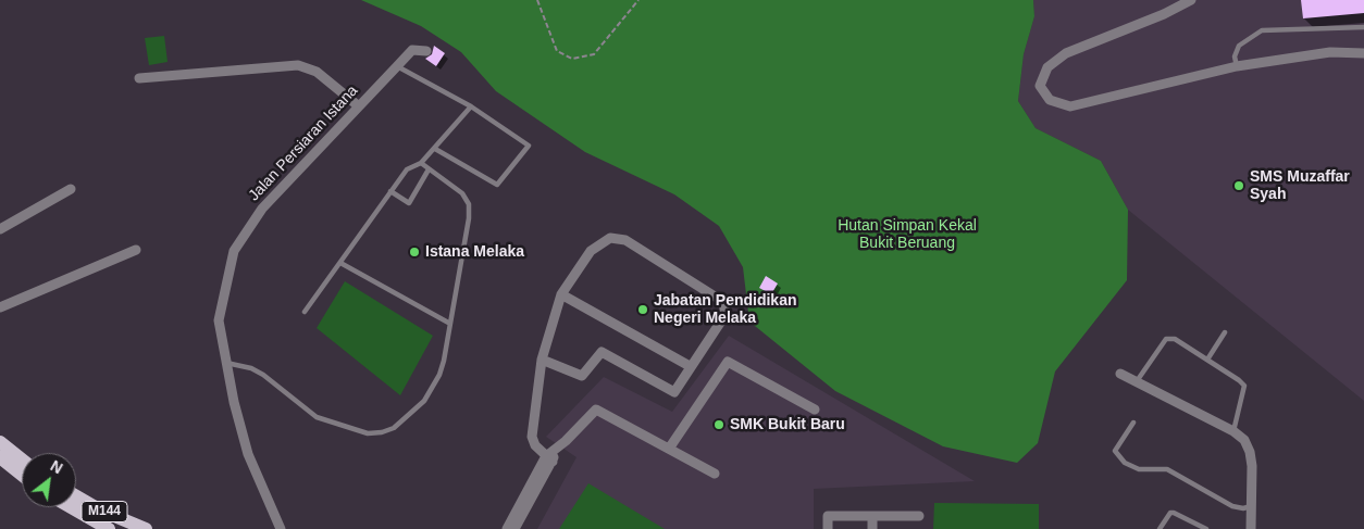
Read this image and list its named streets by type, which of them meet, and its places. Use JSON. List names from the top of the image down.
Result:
{
  "streets": {
    "main road": ["M144"],
    "street": ["Jalan Persiaran Istana"]
  },
  "parks": ["Hutan Simpan Kekal Bukit Beruang"],
  "places": [
    "SMS Muzaffar Syah",
    "Istana Melaka",
    "Jabatan Pendidikan Negeri Melaka",
    "SMK Bukit Baru"
  ],
  "north": "top right"
}
